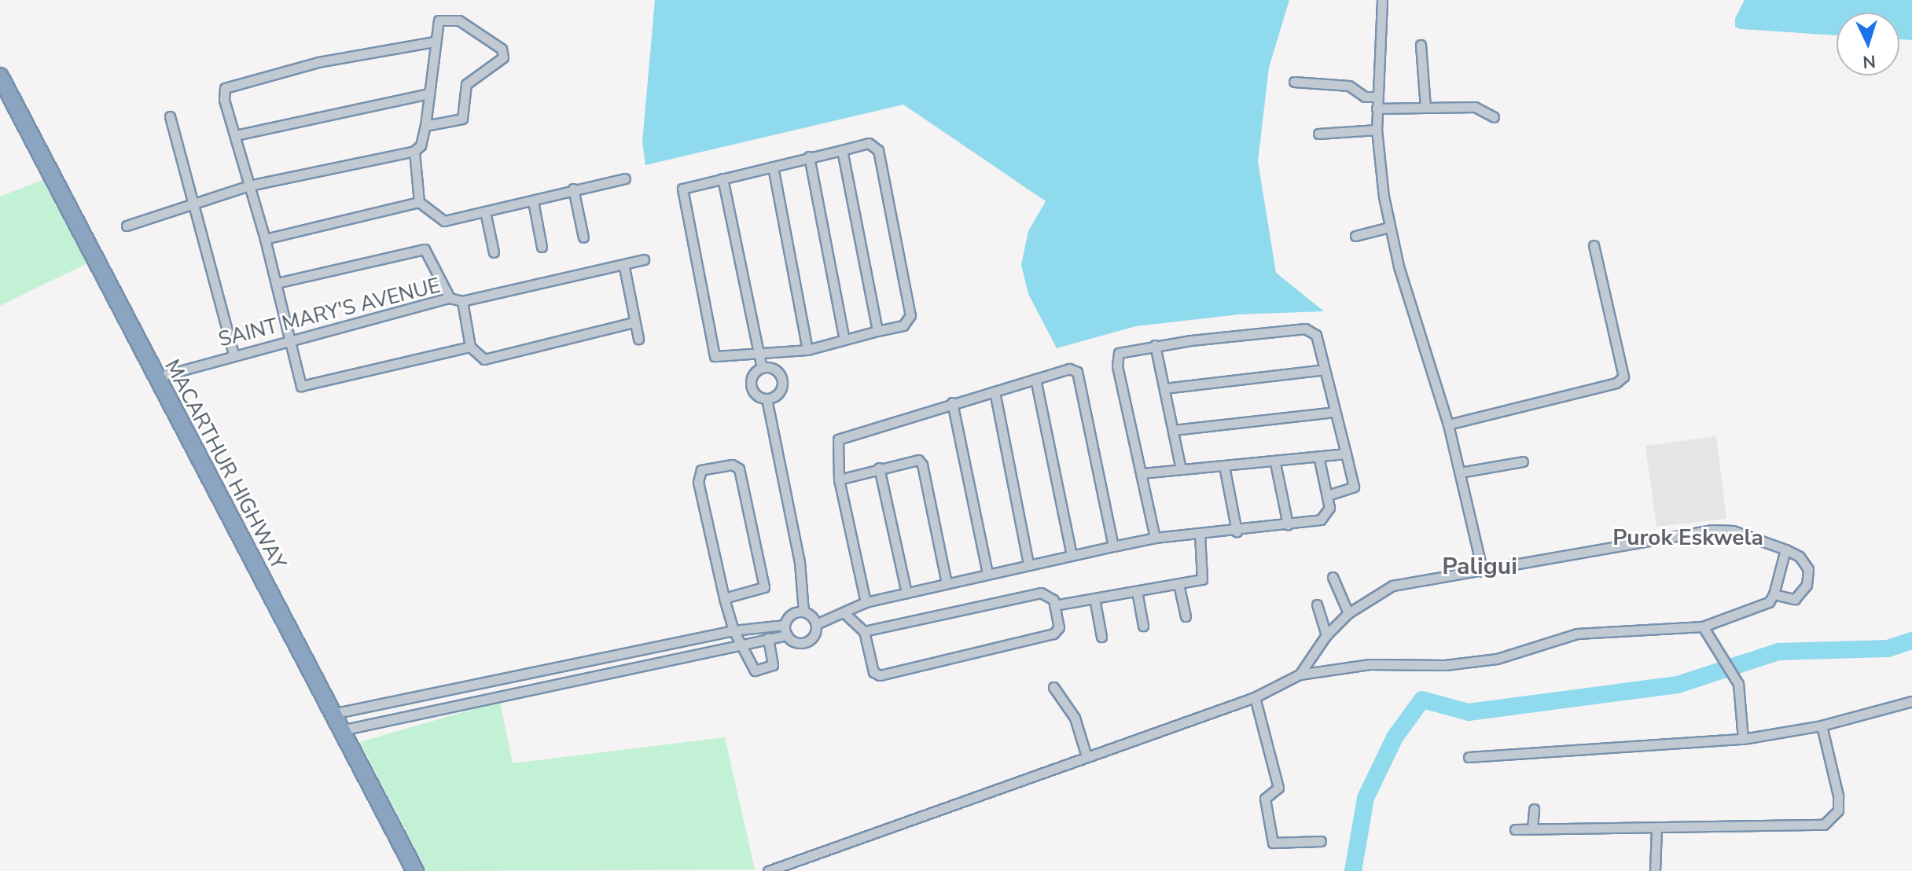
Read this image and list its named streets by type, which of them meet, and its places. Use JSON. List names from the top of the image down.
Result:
{
  "streets": {
    "highway": ["MACARTHUR HIGHWAY"],
    "street": ["SAINT MARY'S AVENUE"]
  },
  "crossings": [
    ["SAINT MARY'S AVENUE", "MACARTHUR HIGHWAY"]
  ],
  "districts": ["Purok Eskwela", "Paligui"],
  "north": "bottom"
}
